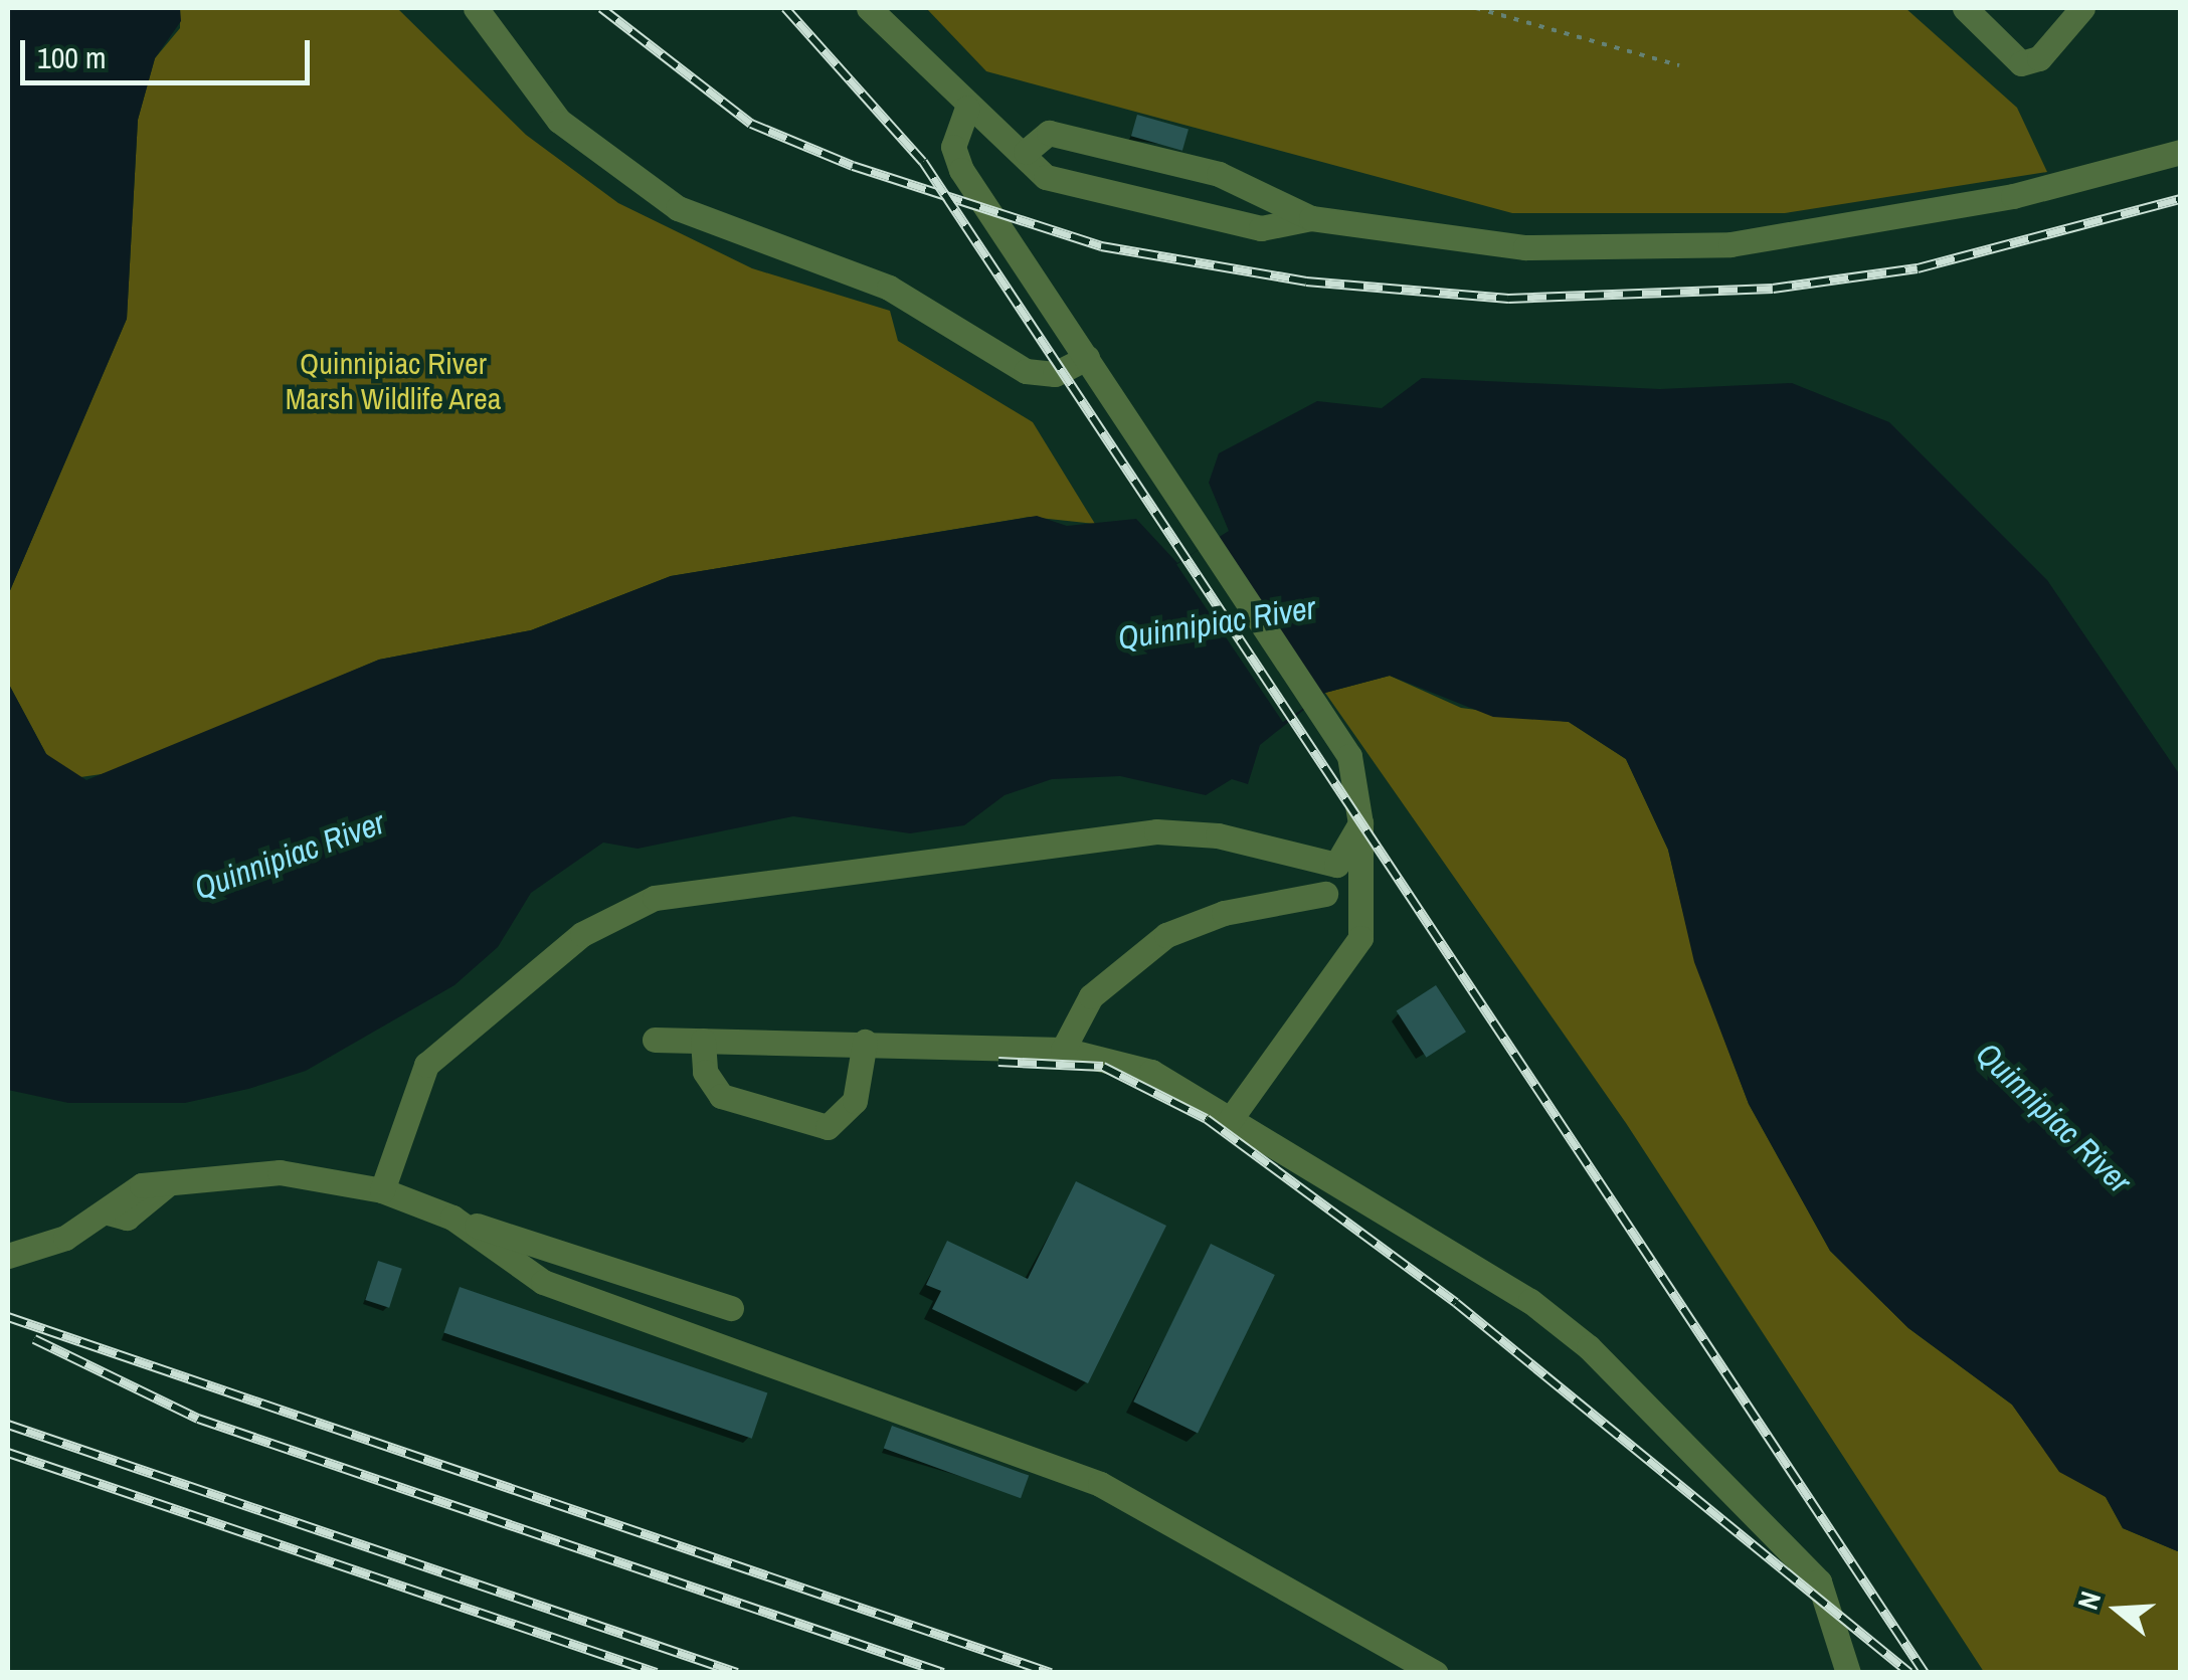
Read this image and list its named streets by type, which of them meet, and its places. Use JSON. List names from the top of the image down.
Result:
{
  "water": ["Quinnipiac River"],
  "parks": ["Quinnipiac River Marsh Wildlife Area"],
  "scale_bar": "100 m",
  "north": "left"
}
